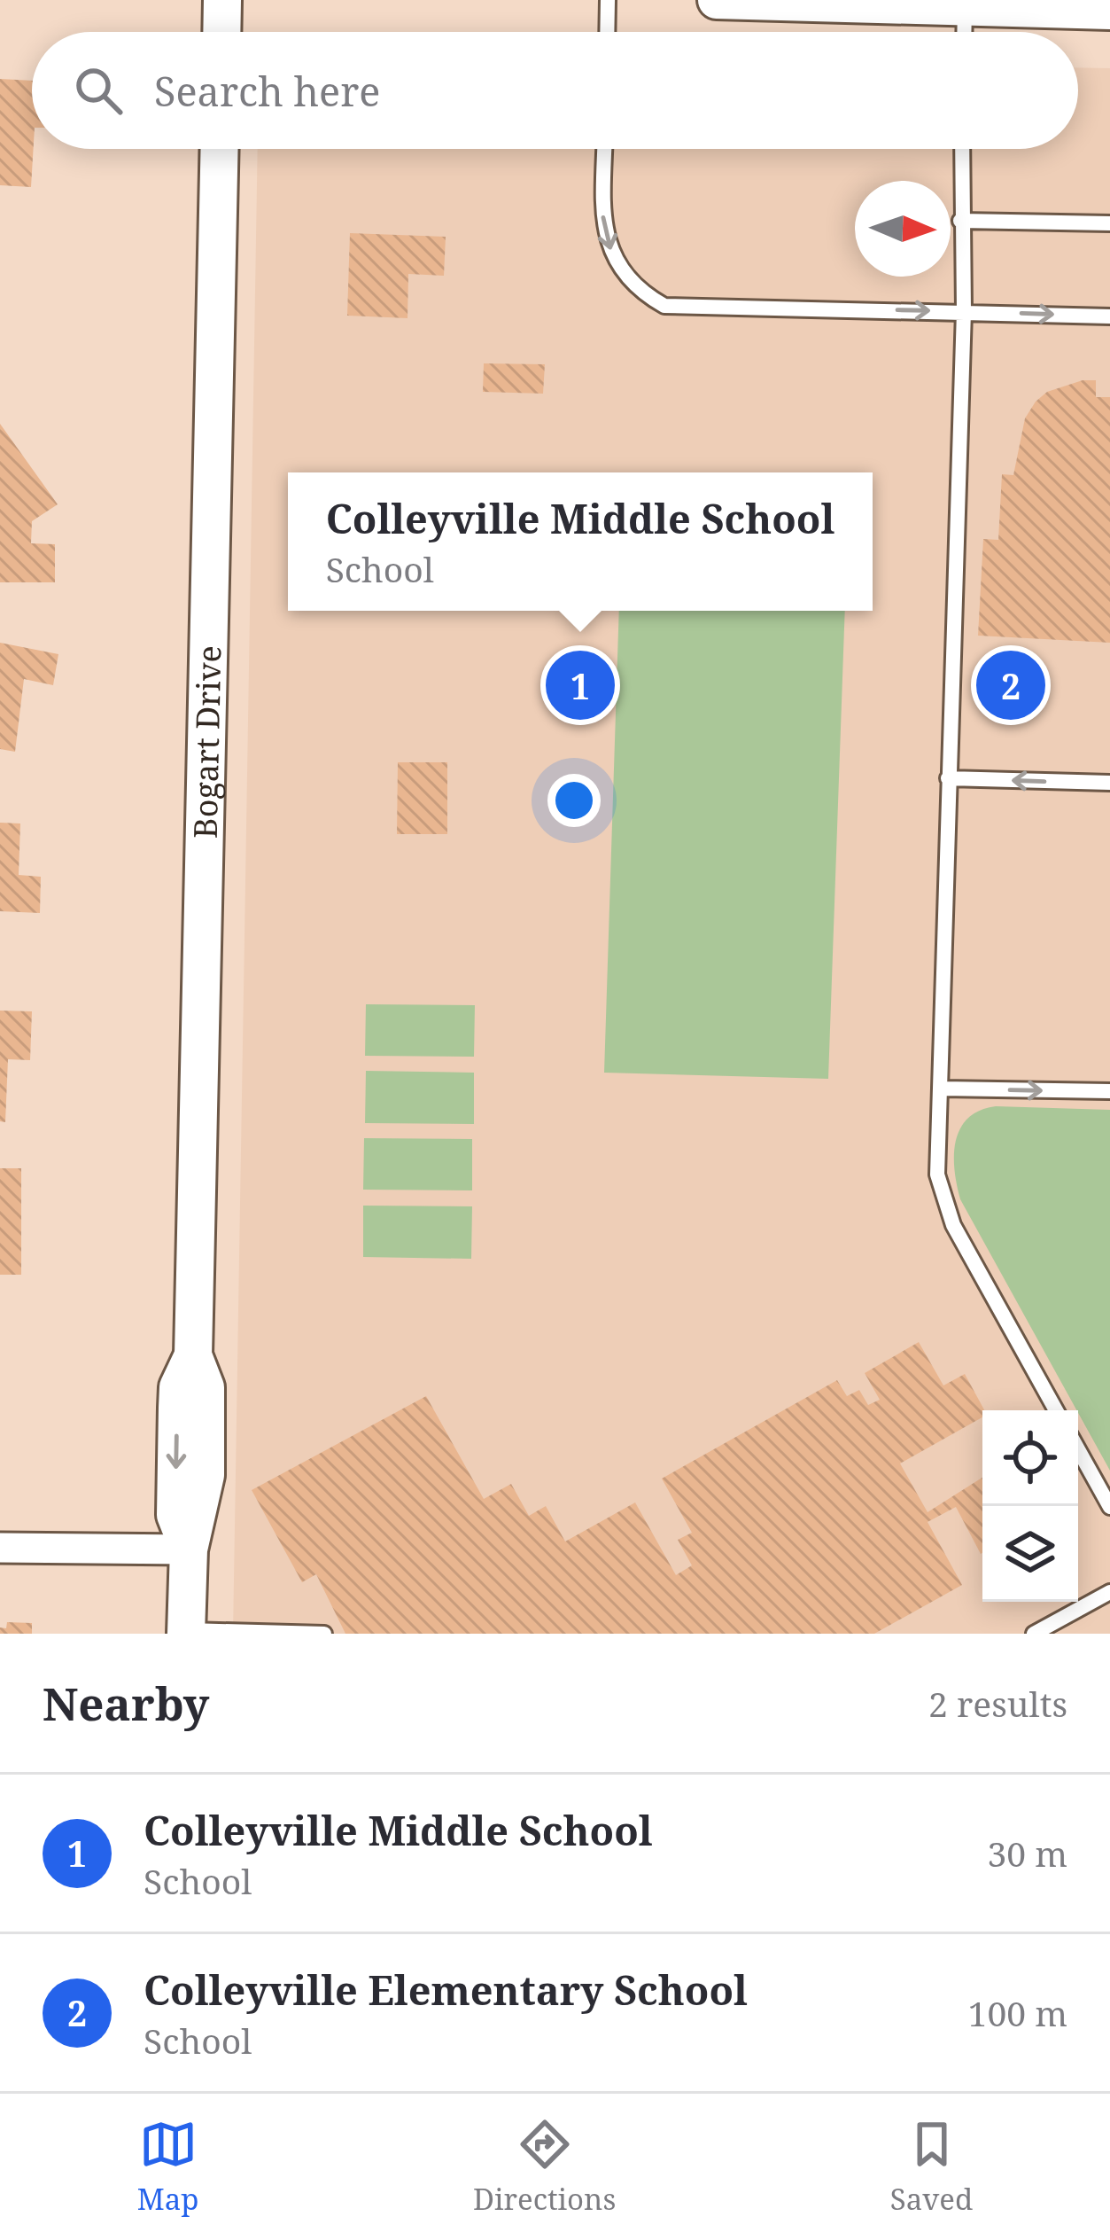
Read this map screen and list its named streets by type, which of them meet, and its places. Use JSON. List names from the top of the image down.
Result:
{
  "streets": {
    "street": ["Bogart Drive"]
  },
  "north": "right",
  "page": {
    "search": "Search here",
    "popup": ["Colleyville Middle School", "School"],
    "pins": ["1", "2"],
    "heading": ["Nearby", "2 results"],
    "list": [
      {
        "mark": "1",
        "name": "Colleyville Middle School",
        "note": "School",
        "value": "30 m"
      },
      {
        "mark": "2",
        "name": "Colleyville Elementary School",
        "note": "School",
        "value": "100 m"
      }
    ],
    "nav": ["Map", "Directions", "Saved"]
  }
}
